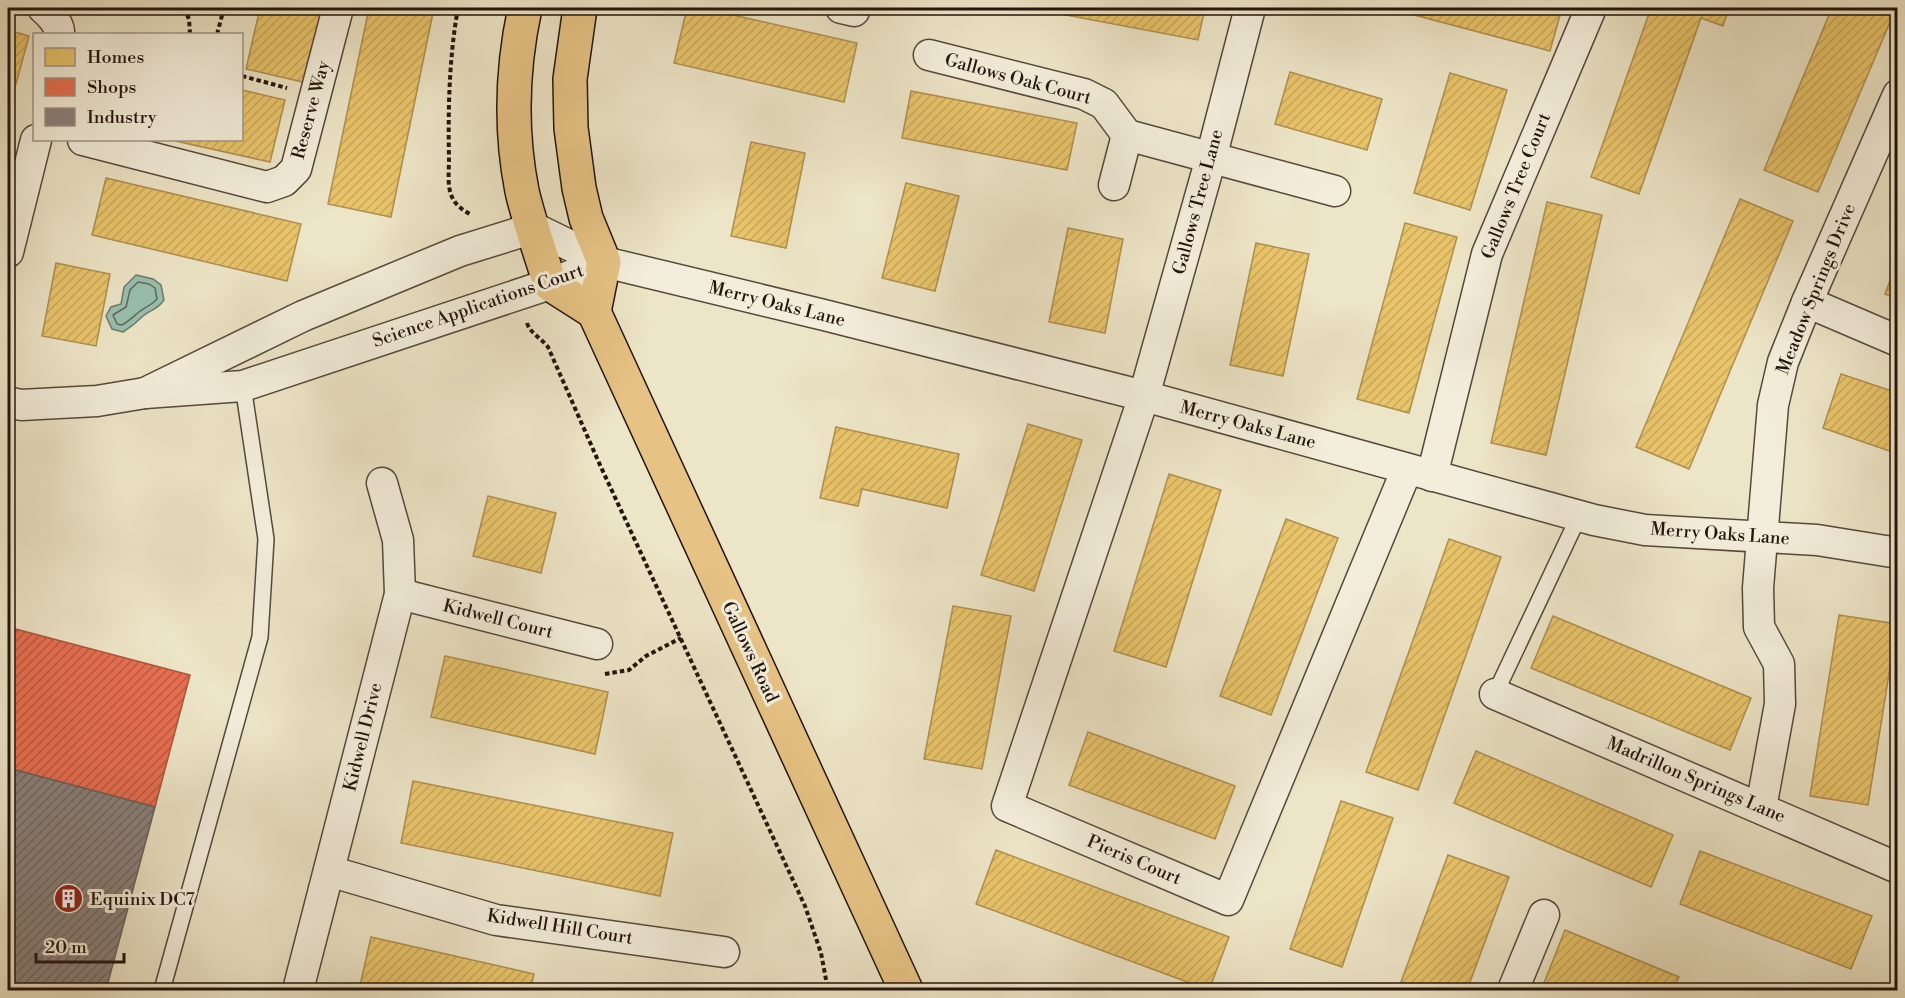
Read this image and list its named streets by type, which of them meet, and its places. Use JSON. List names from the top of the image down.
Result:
{
  "streets": {
    "main road": ["Gallows Road"],
    "street": [
      "Gallows Oak Court",
      "Reserve Way",
      "Gallows Tree Court",
      "Gallows Tree Lane",
      "Meadow Springs Drive",
      "Merry Oaks Lane",
      "Science Applications Court",
      "Kidwell Court",
      "Kidwell Drive",
      "Madrillon Springs Lane",
      "Pieris Court",
      "Kidwell Hill Court"
    ]
  },
  "crossings": [
    ["Gallows Tree Court", "Merry Oaks Lane"],
    ["Gallows Tree Court", "Pieris Court"],
    ["Gallows Tree Lane", "Merry Oaks Lane"],
    ["Gallows Tree Lane", "Pieris Court"],
    ["Meadow Springs Drive", "Merry Oaks Lane"],
    ["Meadow Springs Drive", "Madrillon Springs Lane"],
    ["Merry Oaks Lane", "Science Applications Court"],
    ["Merry Oaks Lane", "Pieris Court"],
    ["Kidwell Court", "Kidwell Drive"],
    ["Kidwell Drive", "Kidwell Hill Court"]
  ],
  "places": {
    "building": ["Equinix DC7"]
  },
  "legend": ["Homes", "Shops", "Industry"],
  "scale_bar": "20 m"
}
